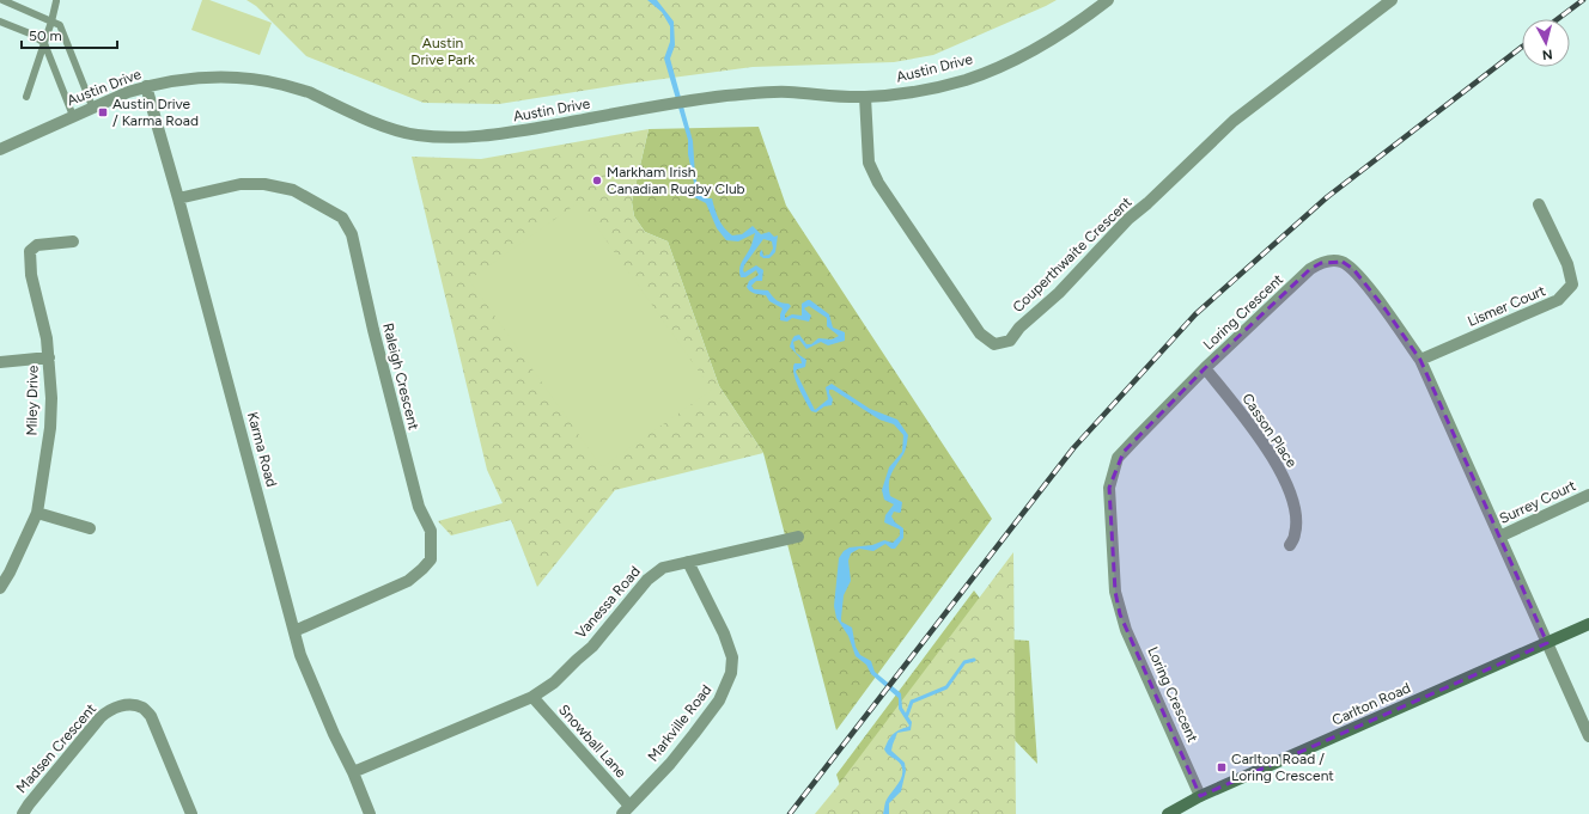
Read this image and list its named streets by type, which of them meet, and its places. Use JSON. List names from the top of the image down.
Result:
{
  "streets": {
    "street": [
      "Austin Drive",
      "Couperthwaite Crescent",
      "Lismer Court",
      "Loring Crescent",
      "Raleigh Crescent",
      "Miley Drive",
      "Casson Place",
      "Karma Road",
      "Surrey Court",
      "Vanessa Road",
      "Carlton Road",
      "Markville Road",
      "Snowball Lane",
      "Madsen Crescent"
    ]
  },
  "crossings": [
    ["Austin Drive", "Couperthwaite Crescent"],
    ["Austin Drive", "Karma Road"],
    ["Lismer Court", "Loring Crescent"],
    ["Loring Crescent", "Casson Place"],
    ["Loring Crescent", "Surrey Court"],
    ["Loring Crescent", "Carlton Road"],
    ["Raleigh Crescent", "Karma Road"],
    ["Karma Road", "Vanessa Road"],
    ["Vanessa Road", "Markville Road"],
    ["Vanessa Road", "Snowball Lane"],
    ["Markville Road", "Snowball Lane"]
  ],
  "parks": ["Austin Drive Park"],
  "places": {
    "transit": ["Austin Drive / Karma Road", "Carlton Road / Loring Crescent"],
    "other": ["Markham Irish Canadian Rugby Club"]
  },
  "scale_bar": "50 m",
  "north": "bottom"
}
